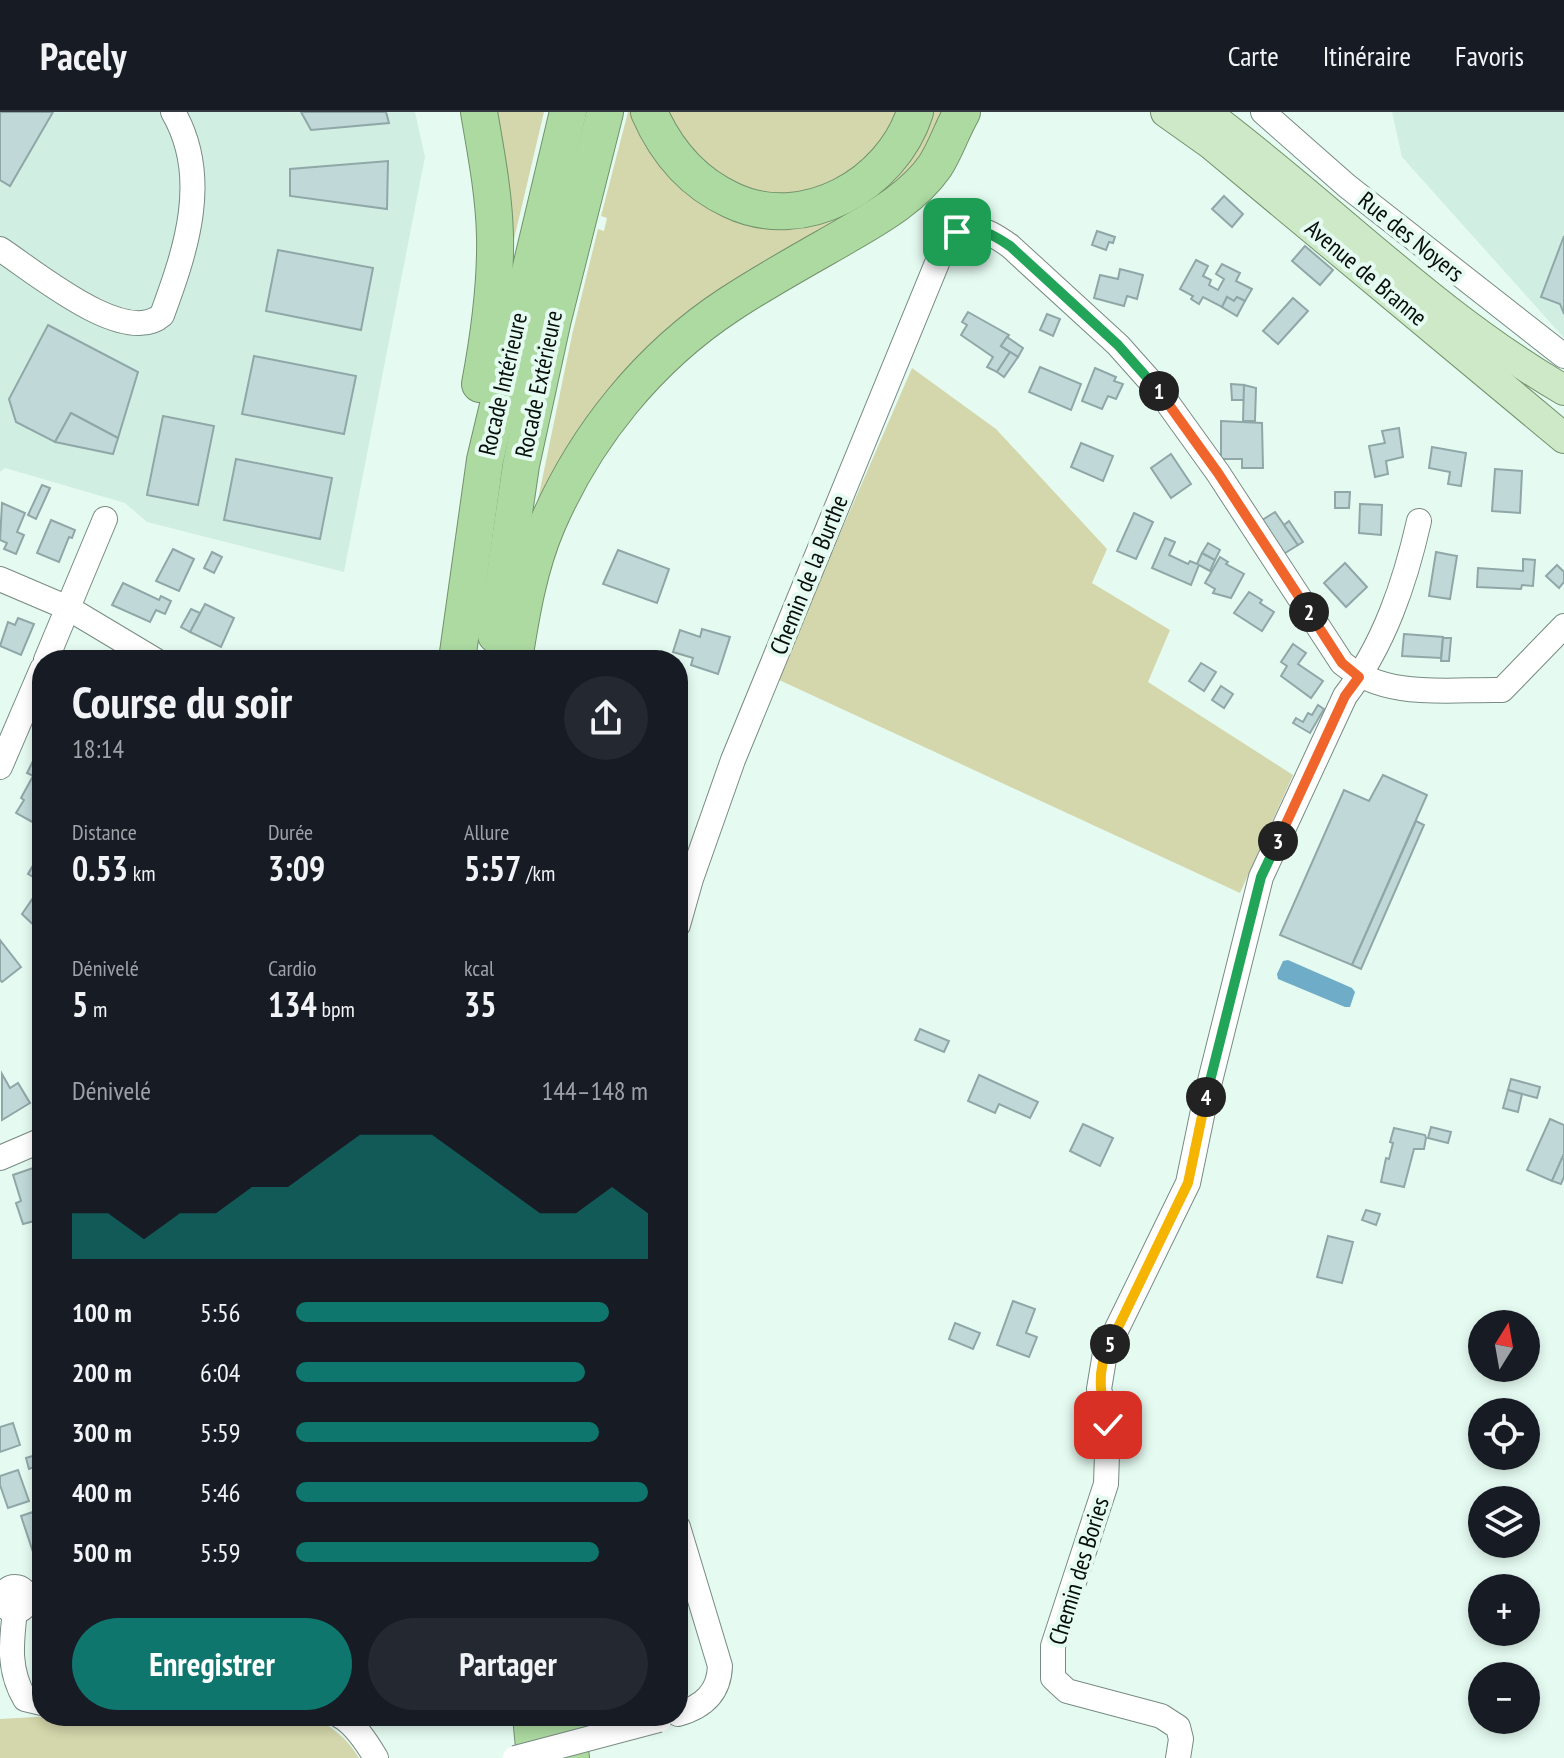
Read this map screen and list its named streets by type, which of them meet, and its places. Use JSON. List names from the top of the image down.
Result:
{
  "streets": {
    "highway": ["Rocade Intérieure", "Rocade Extérieure"],
    "main road": ["Avenue de Branne"],
    "street": ["Rue des Noyers", "Chemin de la Burthe", "Chemin des Bories"]
  },
  "crossings": [
    ["Chemin de la Burthe", "Chemin des Bories"]
  ],
  "north": "top",
  "page": {
    "header": "Pacely",
    "nav": ["Carte", "Itinéraire", "Favoris"],
    "pins": [
      "1",
      "2",
      "3",
      "4",
      "5"
    ],
    "heading": ["Course du soir", "18:14"],
    "stats": [
      ["Distance", "0.53 km"],
      ["Durée", "3:09"],
      ["Allure", "5:57 /km"],
      ["Dénivelé", "5 m"],
      ["Cardio", "134 bpm"],
      ["kcal", "35"]
    ],
    "chart": ["Dénivelé", "144–148 m"],
    "list": [
      {
        "name": "100 m",
        "note": "5:56"
      },
      {
        "name": "200 m",
        "note": "6:04"
      },
      {
        "name": "300 m",
        "note": "5:59"
      },
      {
        "name": "400 m",
        "note": "5:46"
      },
      {
        "name": "500 m",
        "note": "5:59"
      }
    ],
    "map_buttons": ["+", "−"],
    "buttons": ["Enregistrer", "Partager"]
  }
}
